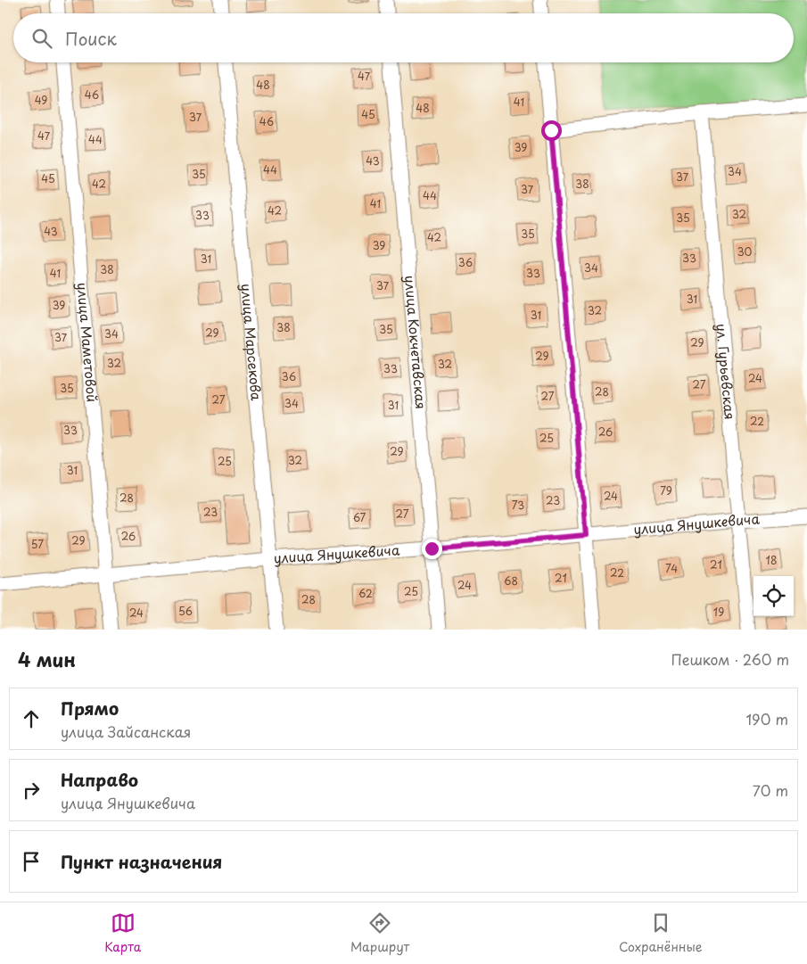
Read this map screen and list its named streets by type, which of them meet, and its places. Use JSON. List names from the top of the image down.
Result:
{
  "streets": {
    "street": [
      "улица Маметовой",
      "улица Марсекова",
      "улица Кокчетавская",
      "ул. Гурьевская",
      "улица Янушкевича"
    ]
  },
  "crossings": [
    ["улица Маметовой", "улица Янушкевича"],
    ["улица Марсекова", "улица Янушкевича"],
    ["улица Кокчетавская", "улица Янушкевича"],
    ["ул. Гурьевская", "улица Янушкевича"]
  ],
  "house_numbers": [
    "47",
    "48",
    "46",
    "49",
    "41",
    "48",
    "45",
    "37",
    "46",
    "47",
    "44",
    "39",
    "43",
    "44",
    "34",
    "35",
    "37",
    "45",
    "42",
    "38",
    "37",
    "44",
    "41",
    "42",
    "32",
    "33",
    "35",
    "43",
    "35",
    "42",
    "39",
    "30",
    "33",
    "31",
    "36",
    "34",
    "38",
    "41",
    "33",
    "37",
    "31",
    "39",
    "32",
    "31",
    "38",
    "35",
    "29",
    "34",
    "37",
    "29",
    "29",
    "32",
    "32",
    "33",
    "36",
    "24",
    "27",
    "35",
    "28",
    "27",
    "27",
    "34",
    "31",
    "22",
    "33",
    "26",
    "25",
    "29",
    "32",
    "25",
    "31",
    "79",
    "24",
    "28",
    "23",
    "73",
    "23",
    "27",
    "67",
    "26",
    "29",
    "57",
    "18",
    "21",
    "74",
    "22",
    "21",
    "68",
    "24",
    "25",
    "62",
    "28",
    "56",
    "19",
    "24"
  ],
  "page": {
    "search": "Поиск",
    "heading": ["4 мин", "Пешком · 260 m"],
    "list": [
      ["Прямо", "улица Зайсанская", "190 m"],
      ["Направо", "улица Янушкевича", "70 m"],
      "Пункт назначения"
    ],
    "nav": ["Карта", "Маршрут", "Сохранённые"]
  }
}
